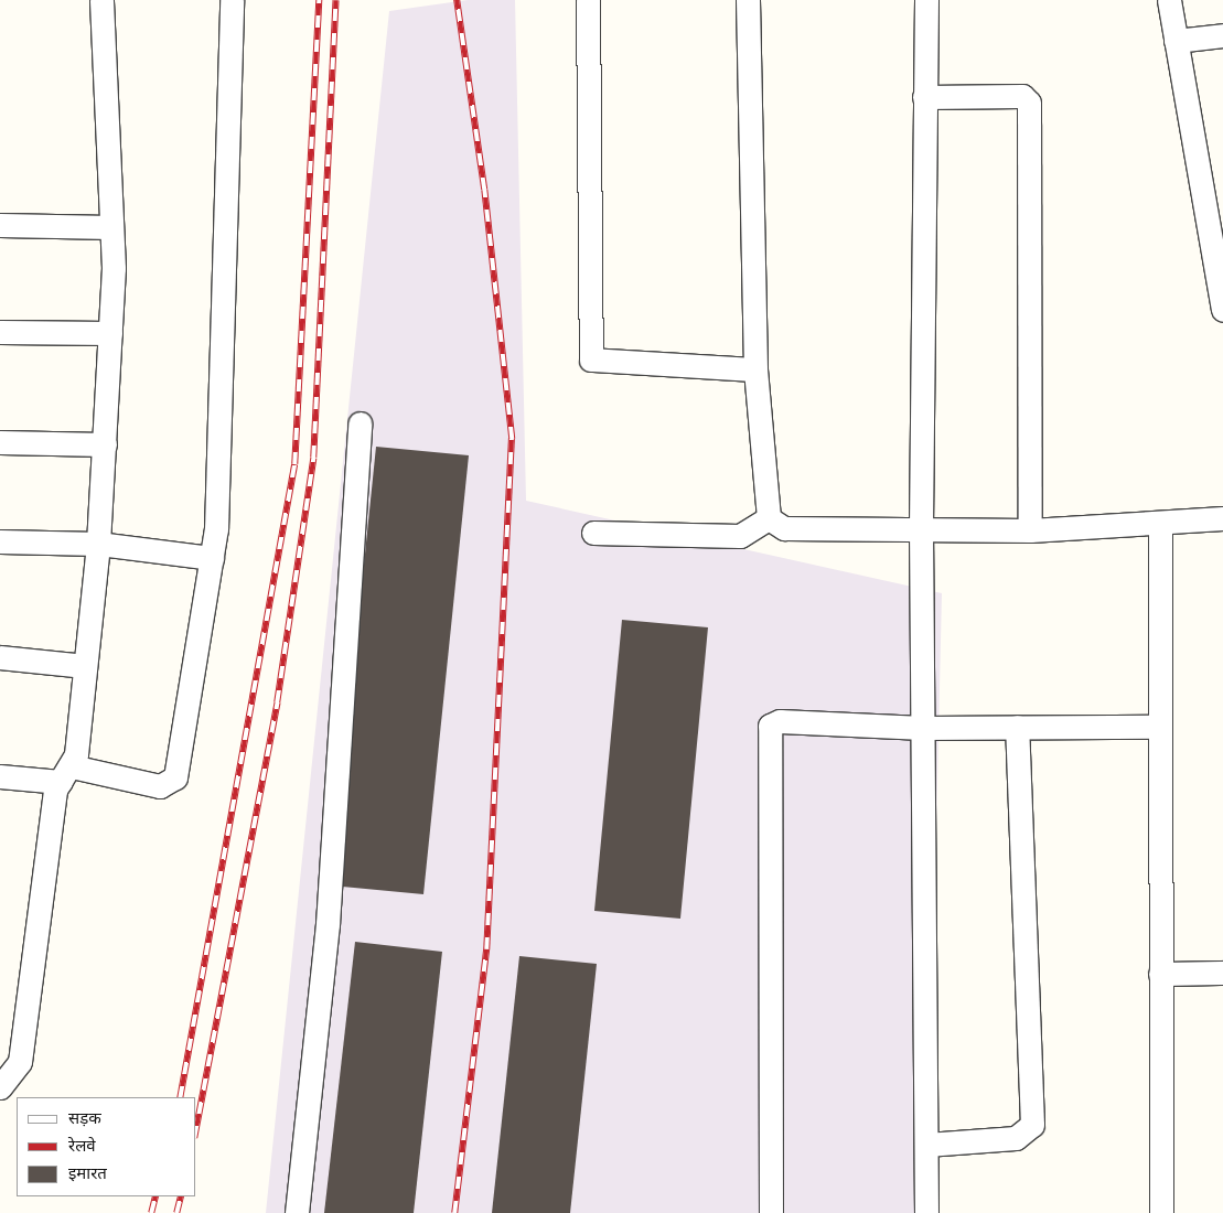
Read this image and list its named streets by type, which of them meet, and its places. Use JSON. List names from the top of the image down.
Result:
{
  "legend": ["सड़क", "रेलवे", "इमारत"]
}
